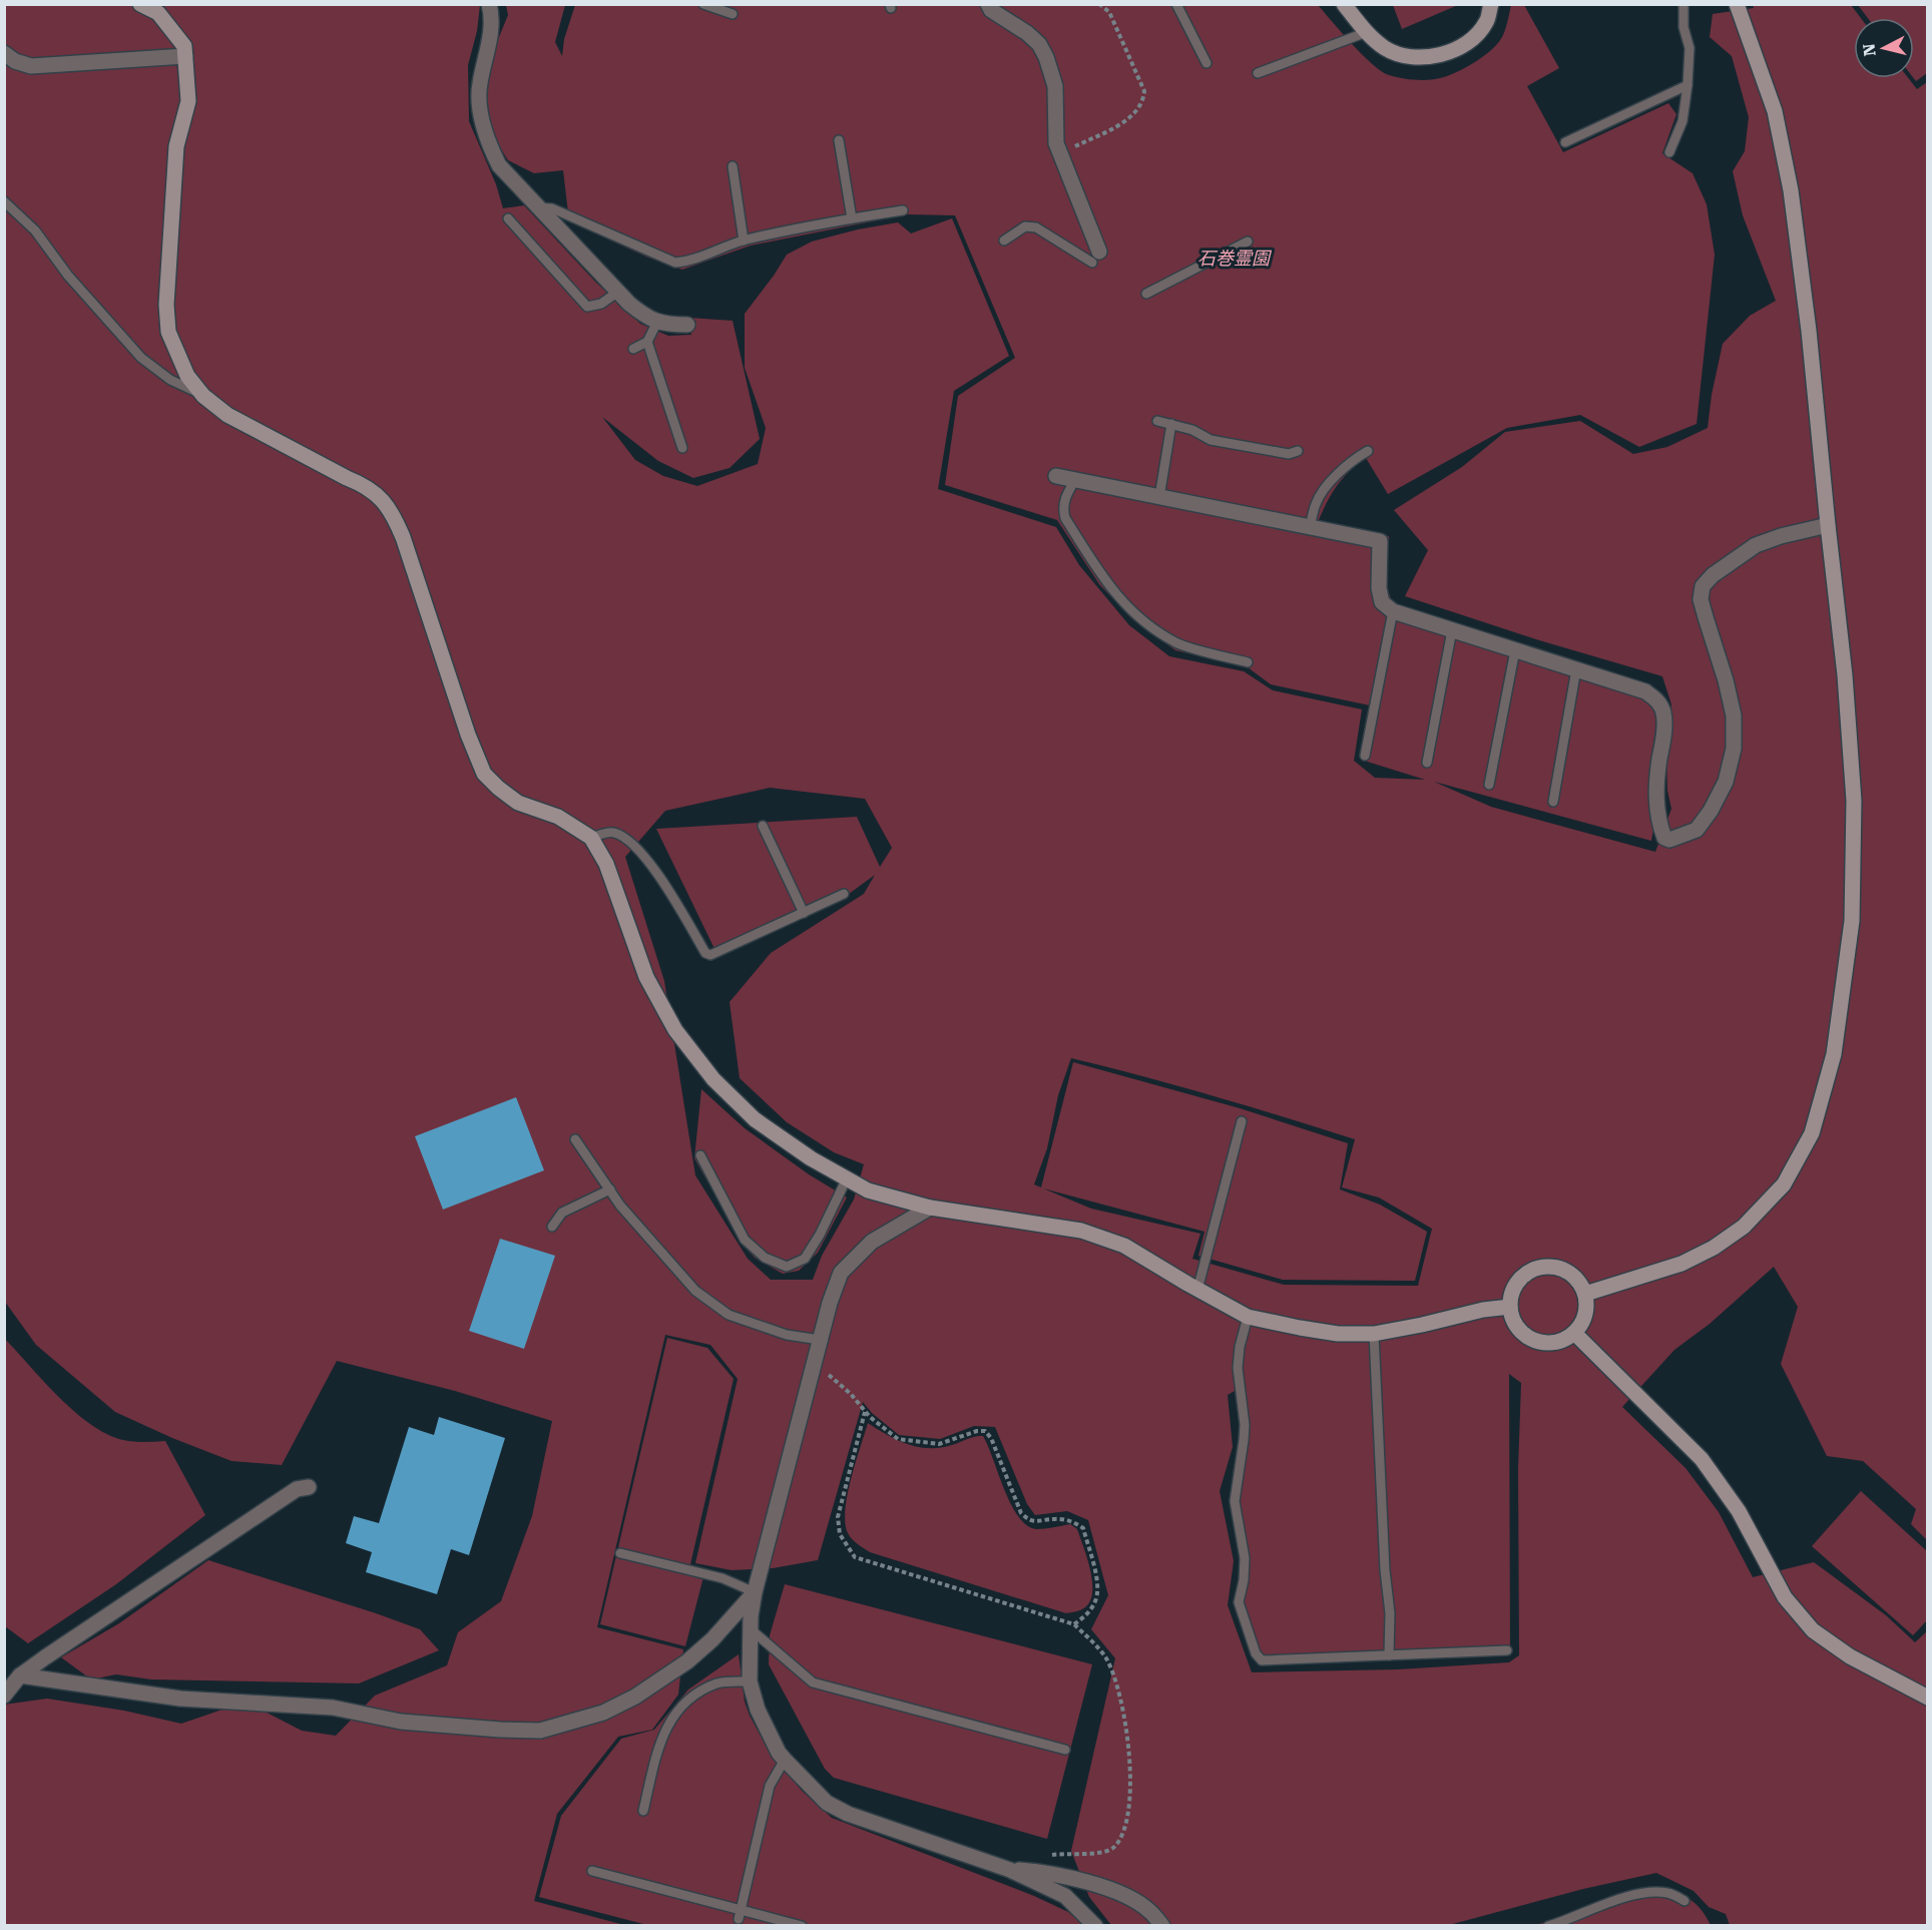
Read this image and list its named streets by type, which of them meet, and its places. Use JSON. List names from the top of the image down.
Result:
{
  "parks": ["石巻霊園"],
  "north": "left"
}
